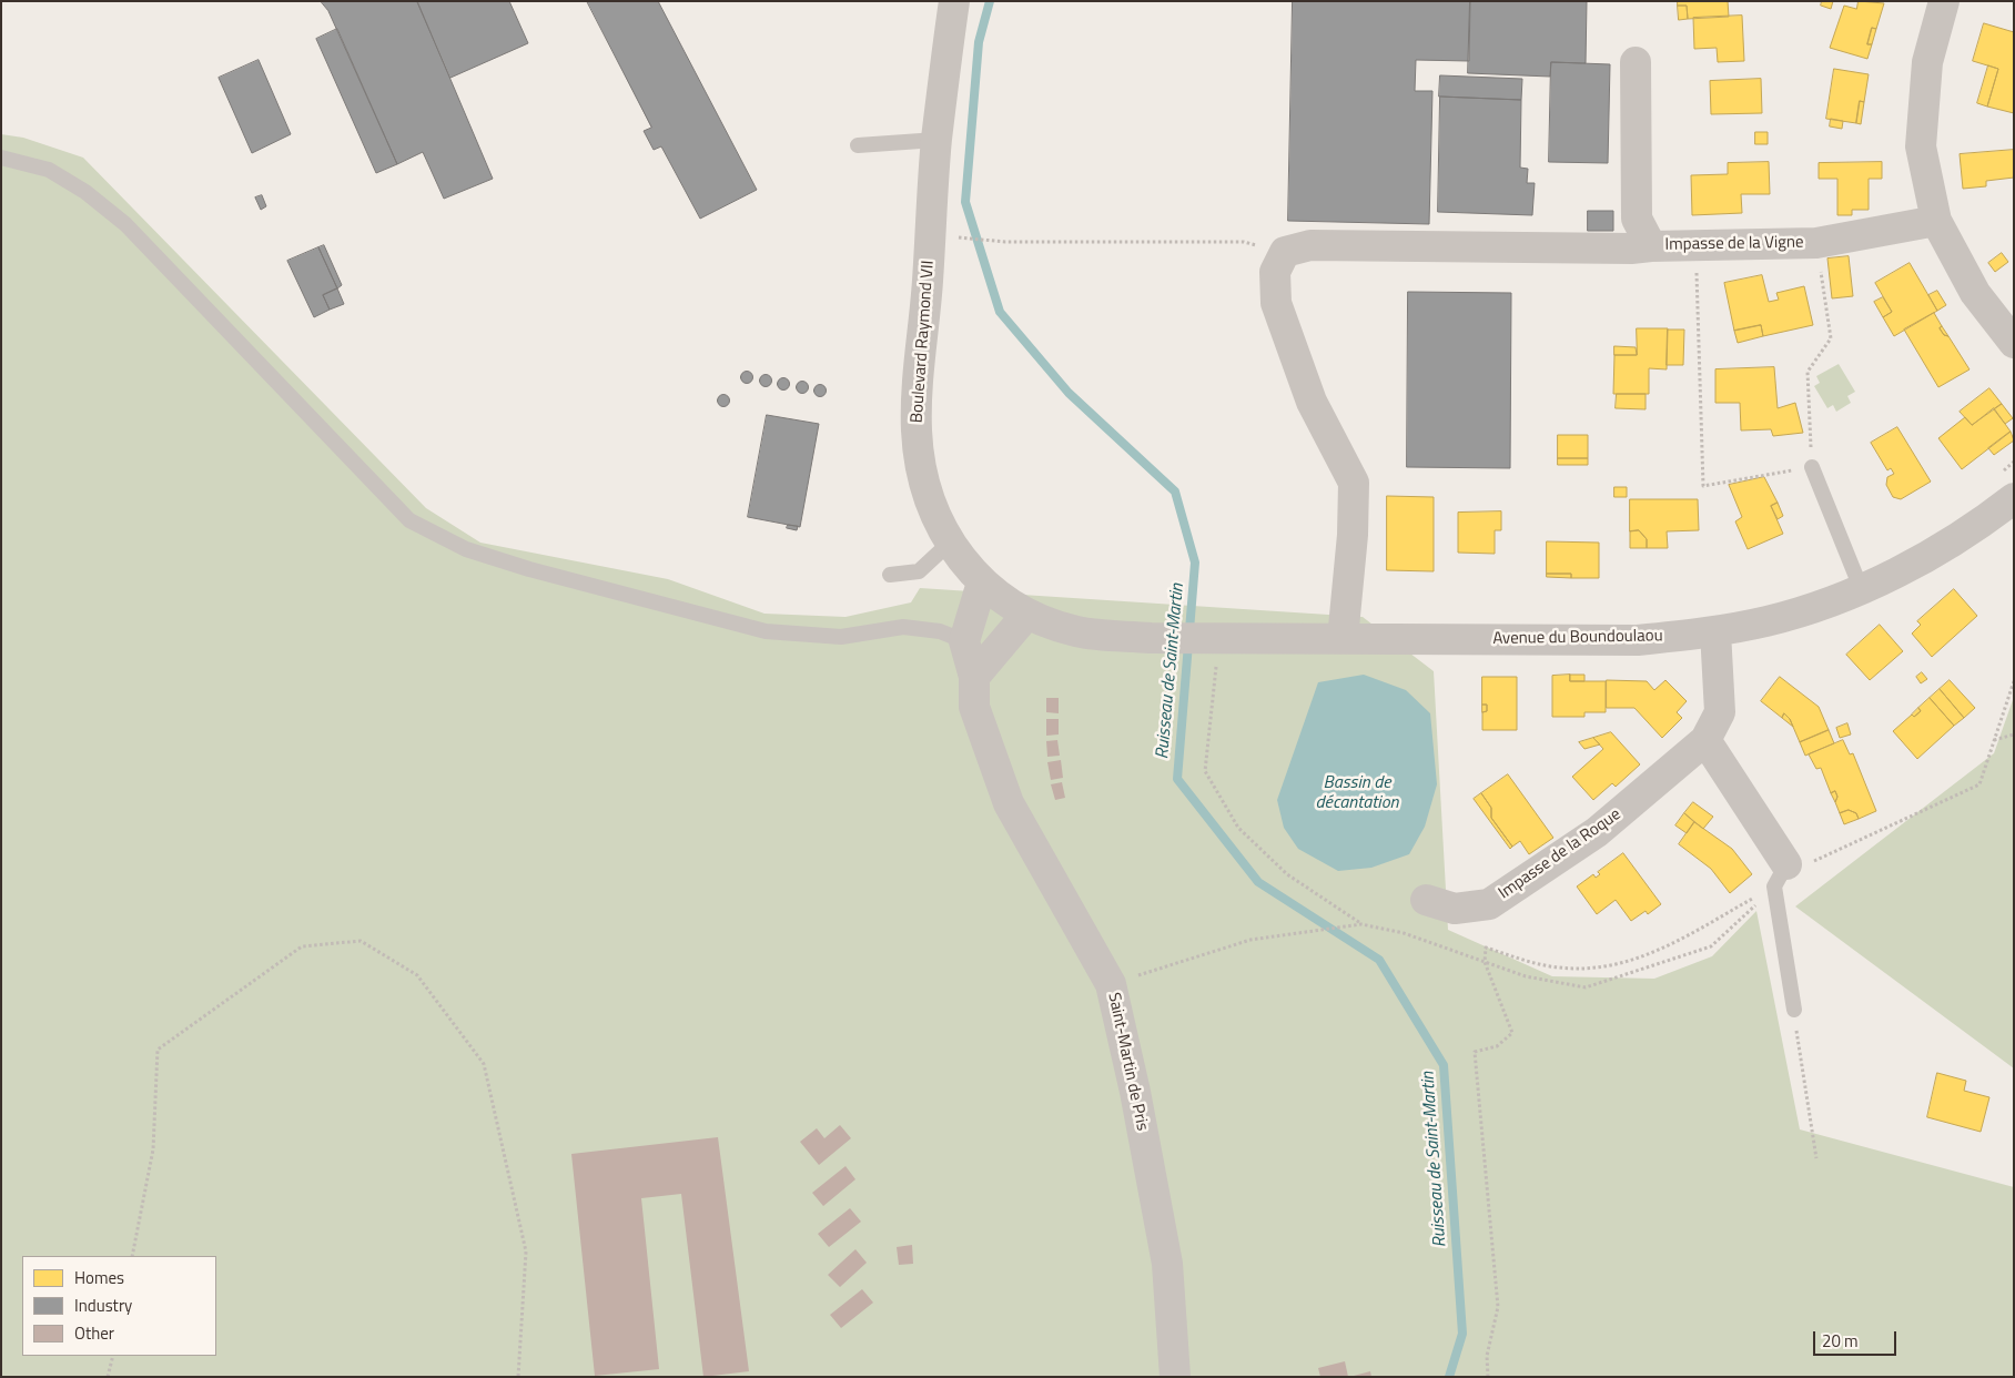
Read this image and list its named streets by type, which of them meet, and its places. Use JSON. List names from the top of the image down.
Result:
{
  "streets": {
    "street": [
      "Impasse de la Vigne",
      "Boulevard Raymond VII",
      "Avenue du Boundoulaou",
      "Impasse de la Roque",
      "Saint-Martin de Pris"
    ]
  },
  "crossings": [
    ["Boulevard Raymond VII", "Avenue du Boundoulaou"],
    ["Avenue du Boundoulaou", "Impasse de la Roque"]
  ],
  "water": ["Ruisseau de Saint-Martin", "Bassin de décantation"],
  "legend": ["Homes", "Industry", "Other"],
  "scale_bar": "20 m"
}
